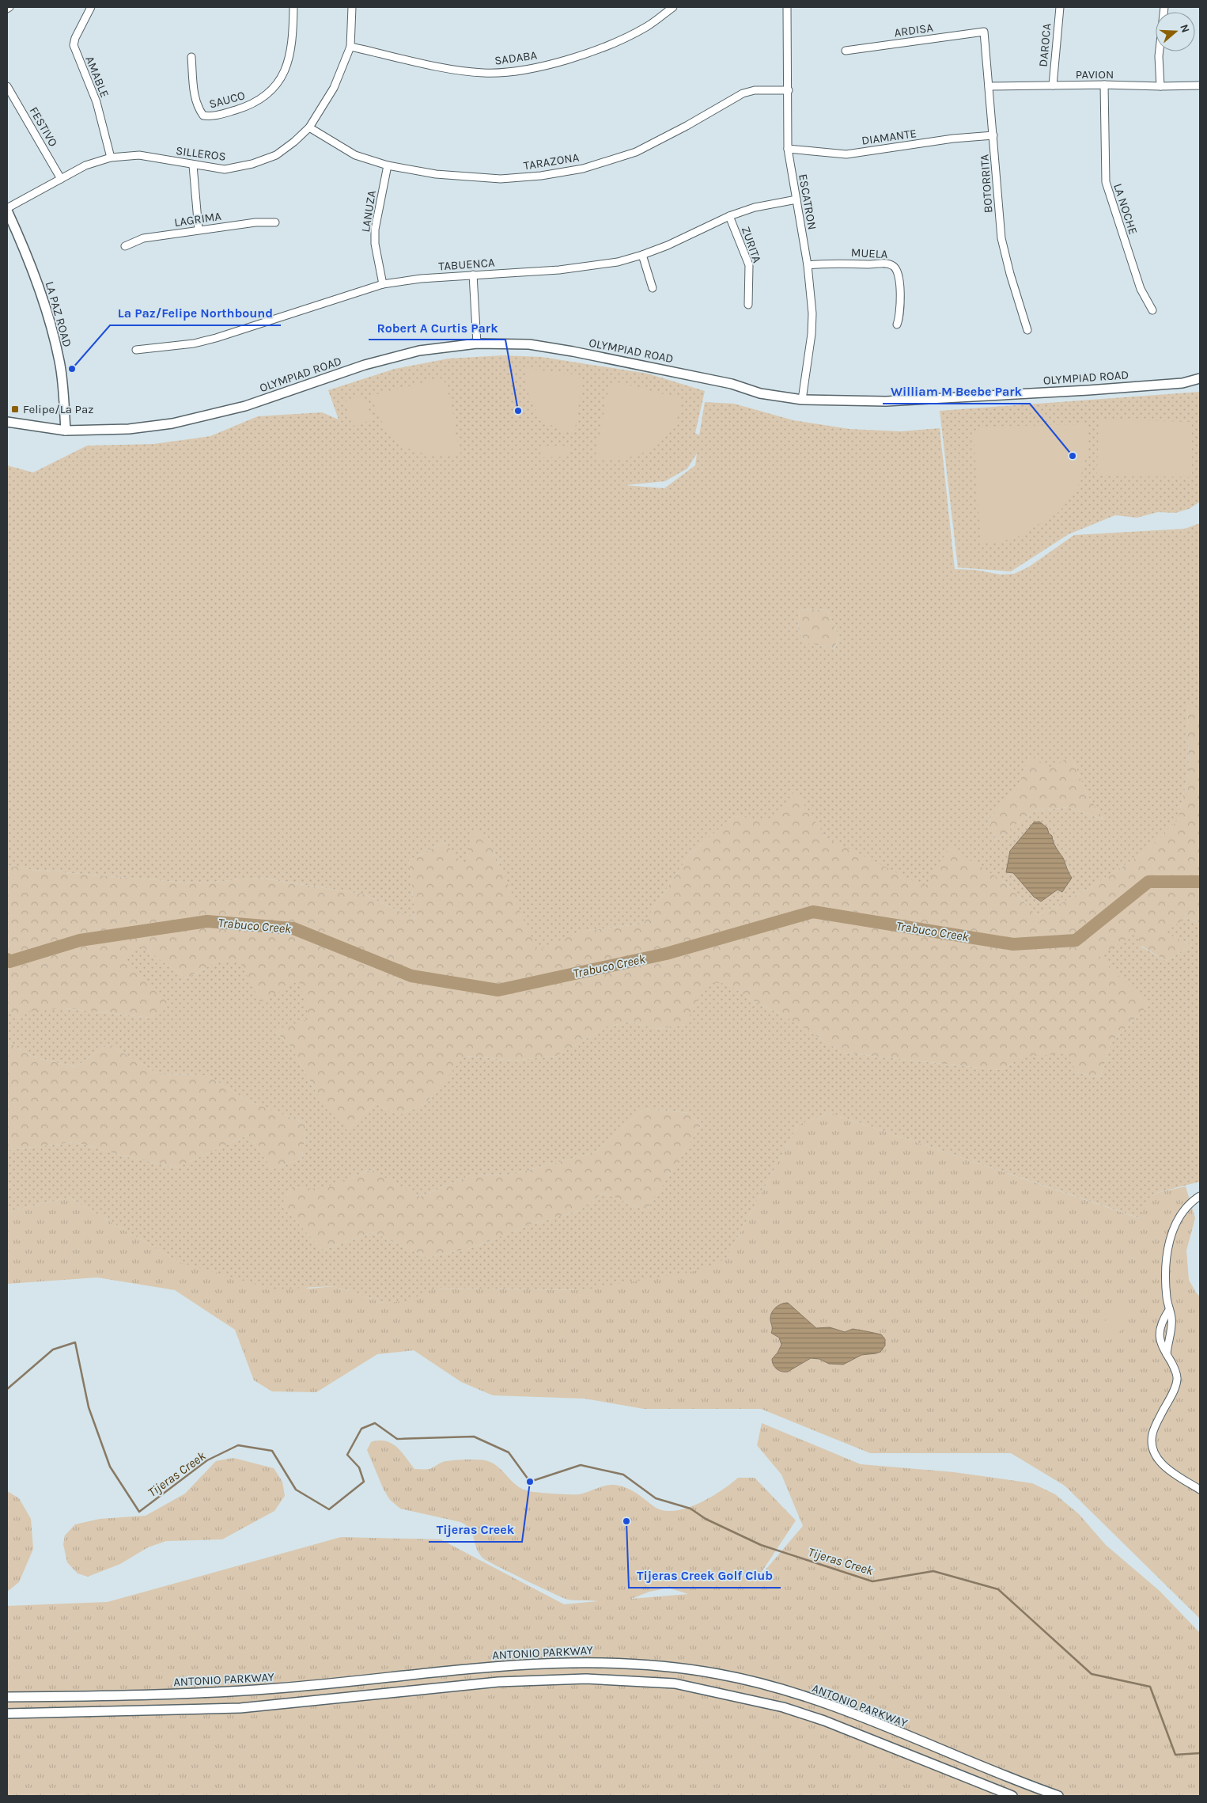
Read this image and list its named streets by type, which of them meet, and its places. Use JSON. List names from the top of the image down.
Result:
{
  "streets": {
    "main road": ["LA PAZ ROAD", "OLYMPIAD ROAD", "ANTONIO PARKWAY"],
    "street": [
      "ARDISA",
      "DAROCA",
      "SADABA",
      "PAVION",
      "AMABLE",
      "SAUCO",
      "FESTIVO",
      "DIAMANTE",
      "SILLEROS",
      "TARAZONA",
      "BOTORRITA",
      "ESCATRON",
      "LA NOCHE",
      "LANUZA",
      "LAGRIMA",
      "ZURITA",
      "MUELA",
      "TABUENCA"
    ]
  },
  "crossings": [
    ["ARDISA", "BOTORRITA"],
    ["DAROCA", "PAVION"],
    ["SADABA", "SILLEROS"],
    ["PAVION", "BOTORRITA"],
    ["PAVION", "LA NOCHE"],
    ["AMABLE", "SILLEROS"],
    ["FESTIVO", "SILLEROS"],
    ["DIAMANTE", "BOTORRITA"],
    ["DIAMANTE", "ESCATRON"],
    ["SILLEROS", "TARAZONA"],
    ["SILLEROS", "LA PAZ ROAD"],
    ["TARAZONA", "ESCATRON"],
    ["TARAZONA", "LANUZA"],
    ["ESCATRON", "MUELA"],
    ["ESCATRON", "TABUENCA"],
    ["ESCATRON", "OLYMPIAD ROAD"],
    ["LANUZA", "TABUENCA"],
    ["ZURITA", "TABUENCA"],
    ["LA PAZ ROAD", "OLYMPIAD ROAD"]
  ],
  "water": ["Trabuco Creek", "Tijeras Creek"],
  "places": {
    "other": [
      "La Paz/Felipe Northbound",
      "Robert A Curtis Park",
      "William M Beebe Park",
      "Tijeras Creek",
      "Tijeras Creek Golf Club"
    ],
    "transit": ["Felipe/La Paz"]
  },
  "north": "right"
}
